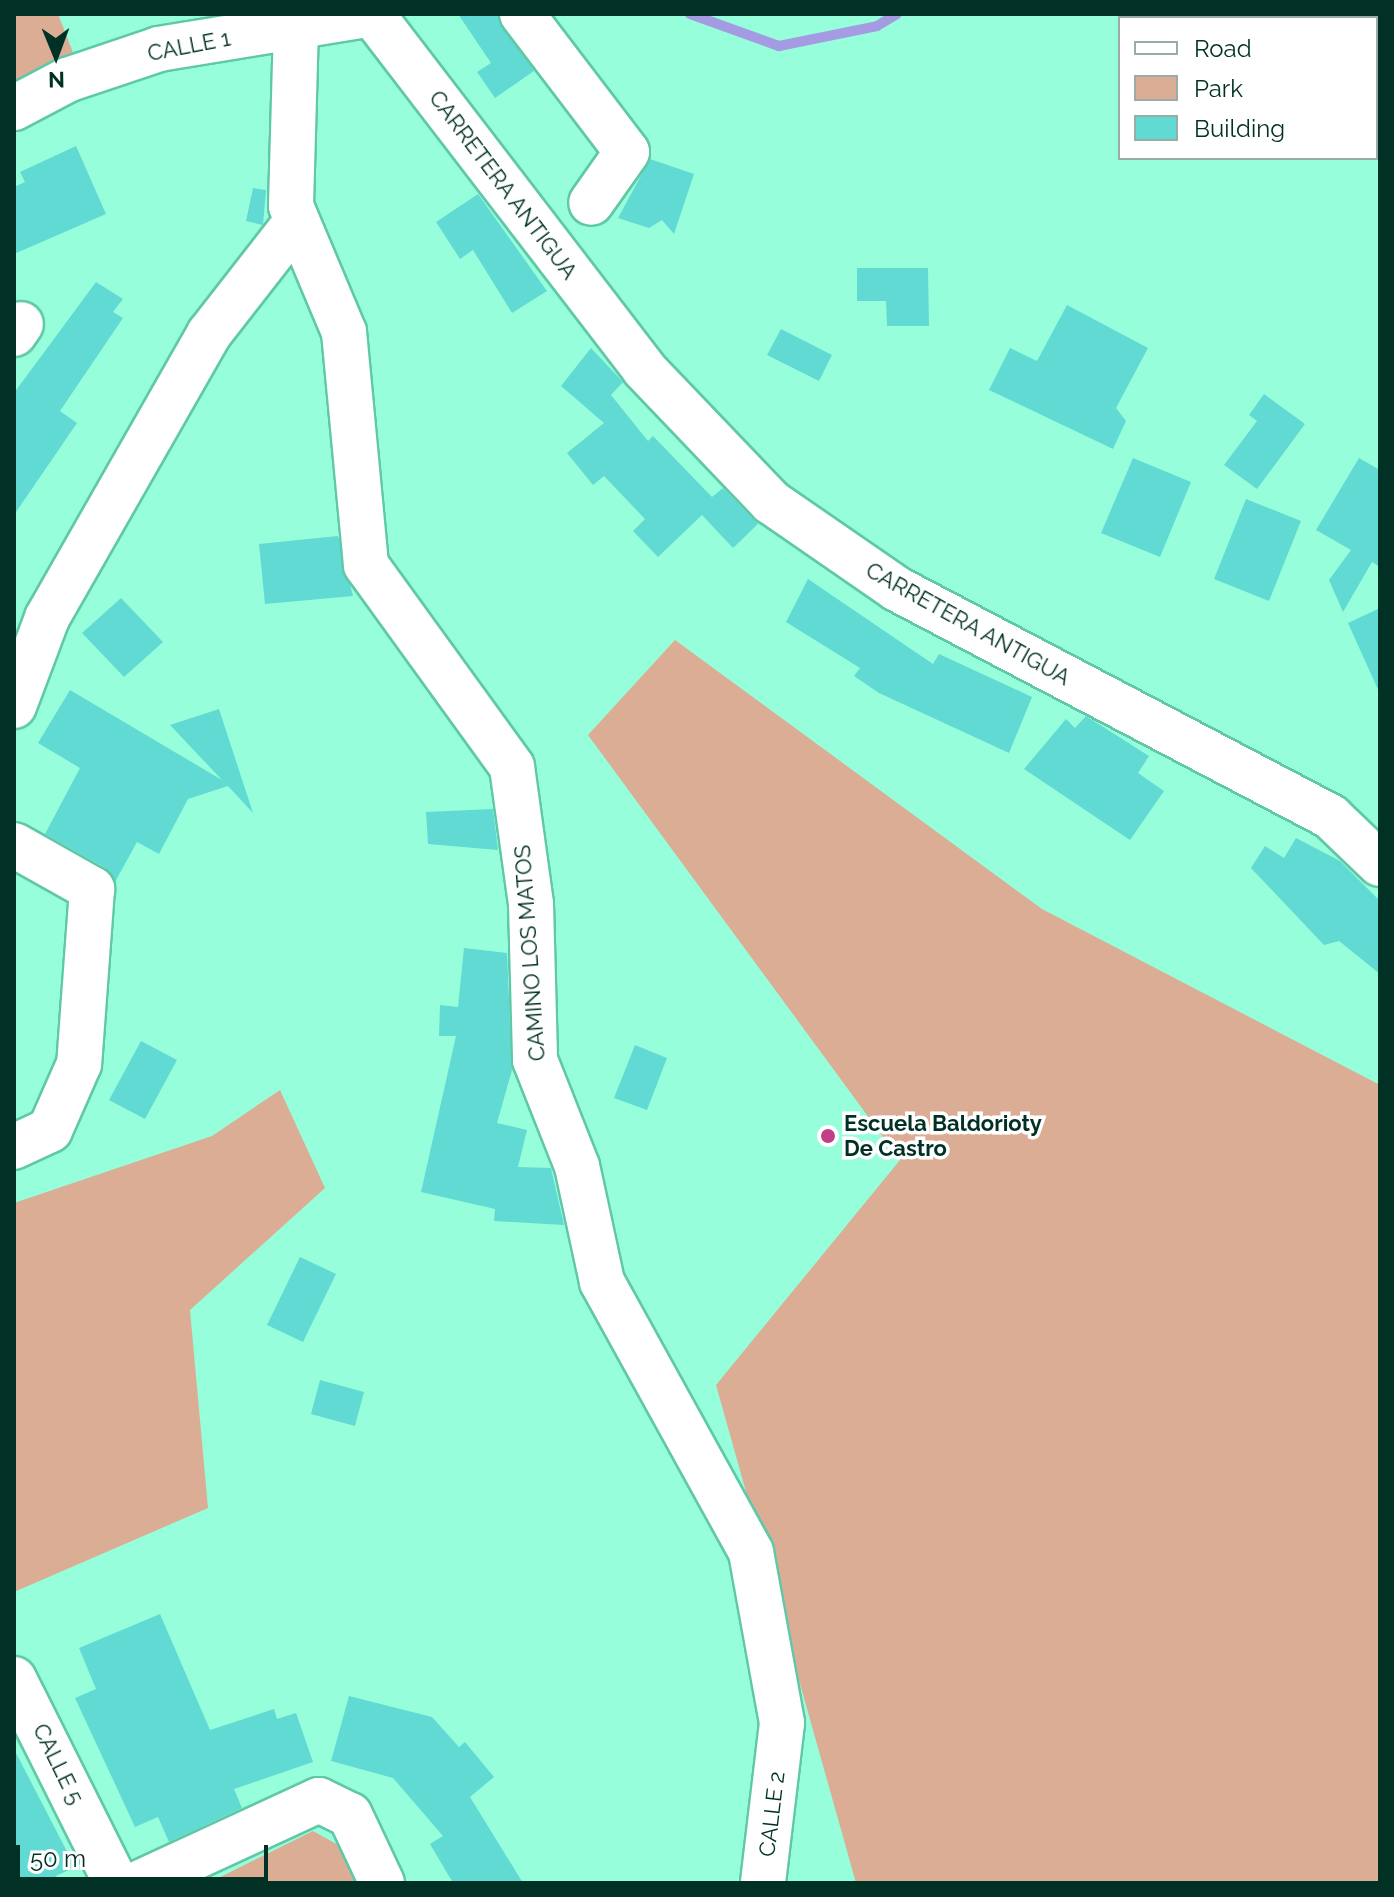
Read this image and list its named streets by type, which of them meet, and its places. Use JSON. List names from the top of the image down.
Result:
{
  "streets": {
    "street": [
      "CALLE 1",
      "CARRETERA ANTIGUA",
      "CAMINO LOS MATOS",
      "CALLE 5",
      "CALLE 2"
    ]
  },
  "crossings": [
    ["CALLE 1", "CARRETERA ANTIGUA"],
    ["CALLE 1", "CAMINO LOS MATOS"],
    ["CAMINO LOS MATOS", "CALLE 2"]
  ],
  "places": ["Escuela Baldorioty De Castro"],
  "legend": ["Road", "Park", "Building"],
  "scale_bar": "50 m",
  "north": "bottom"
}
